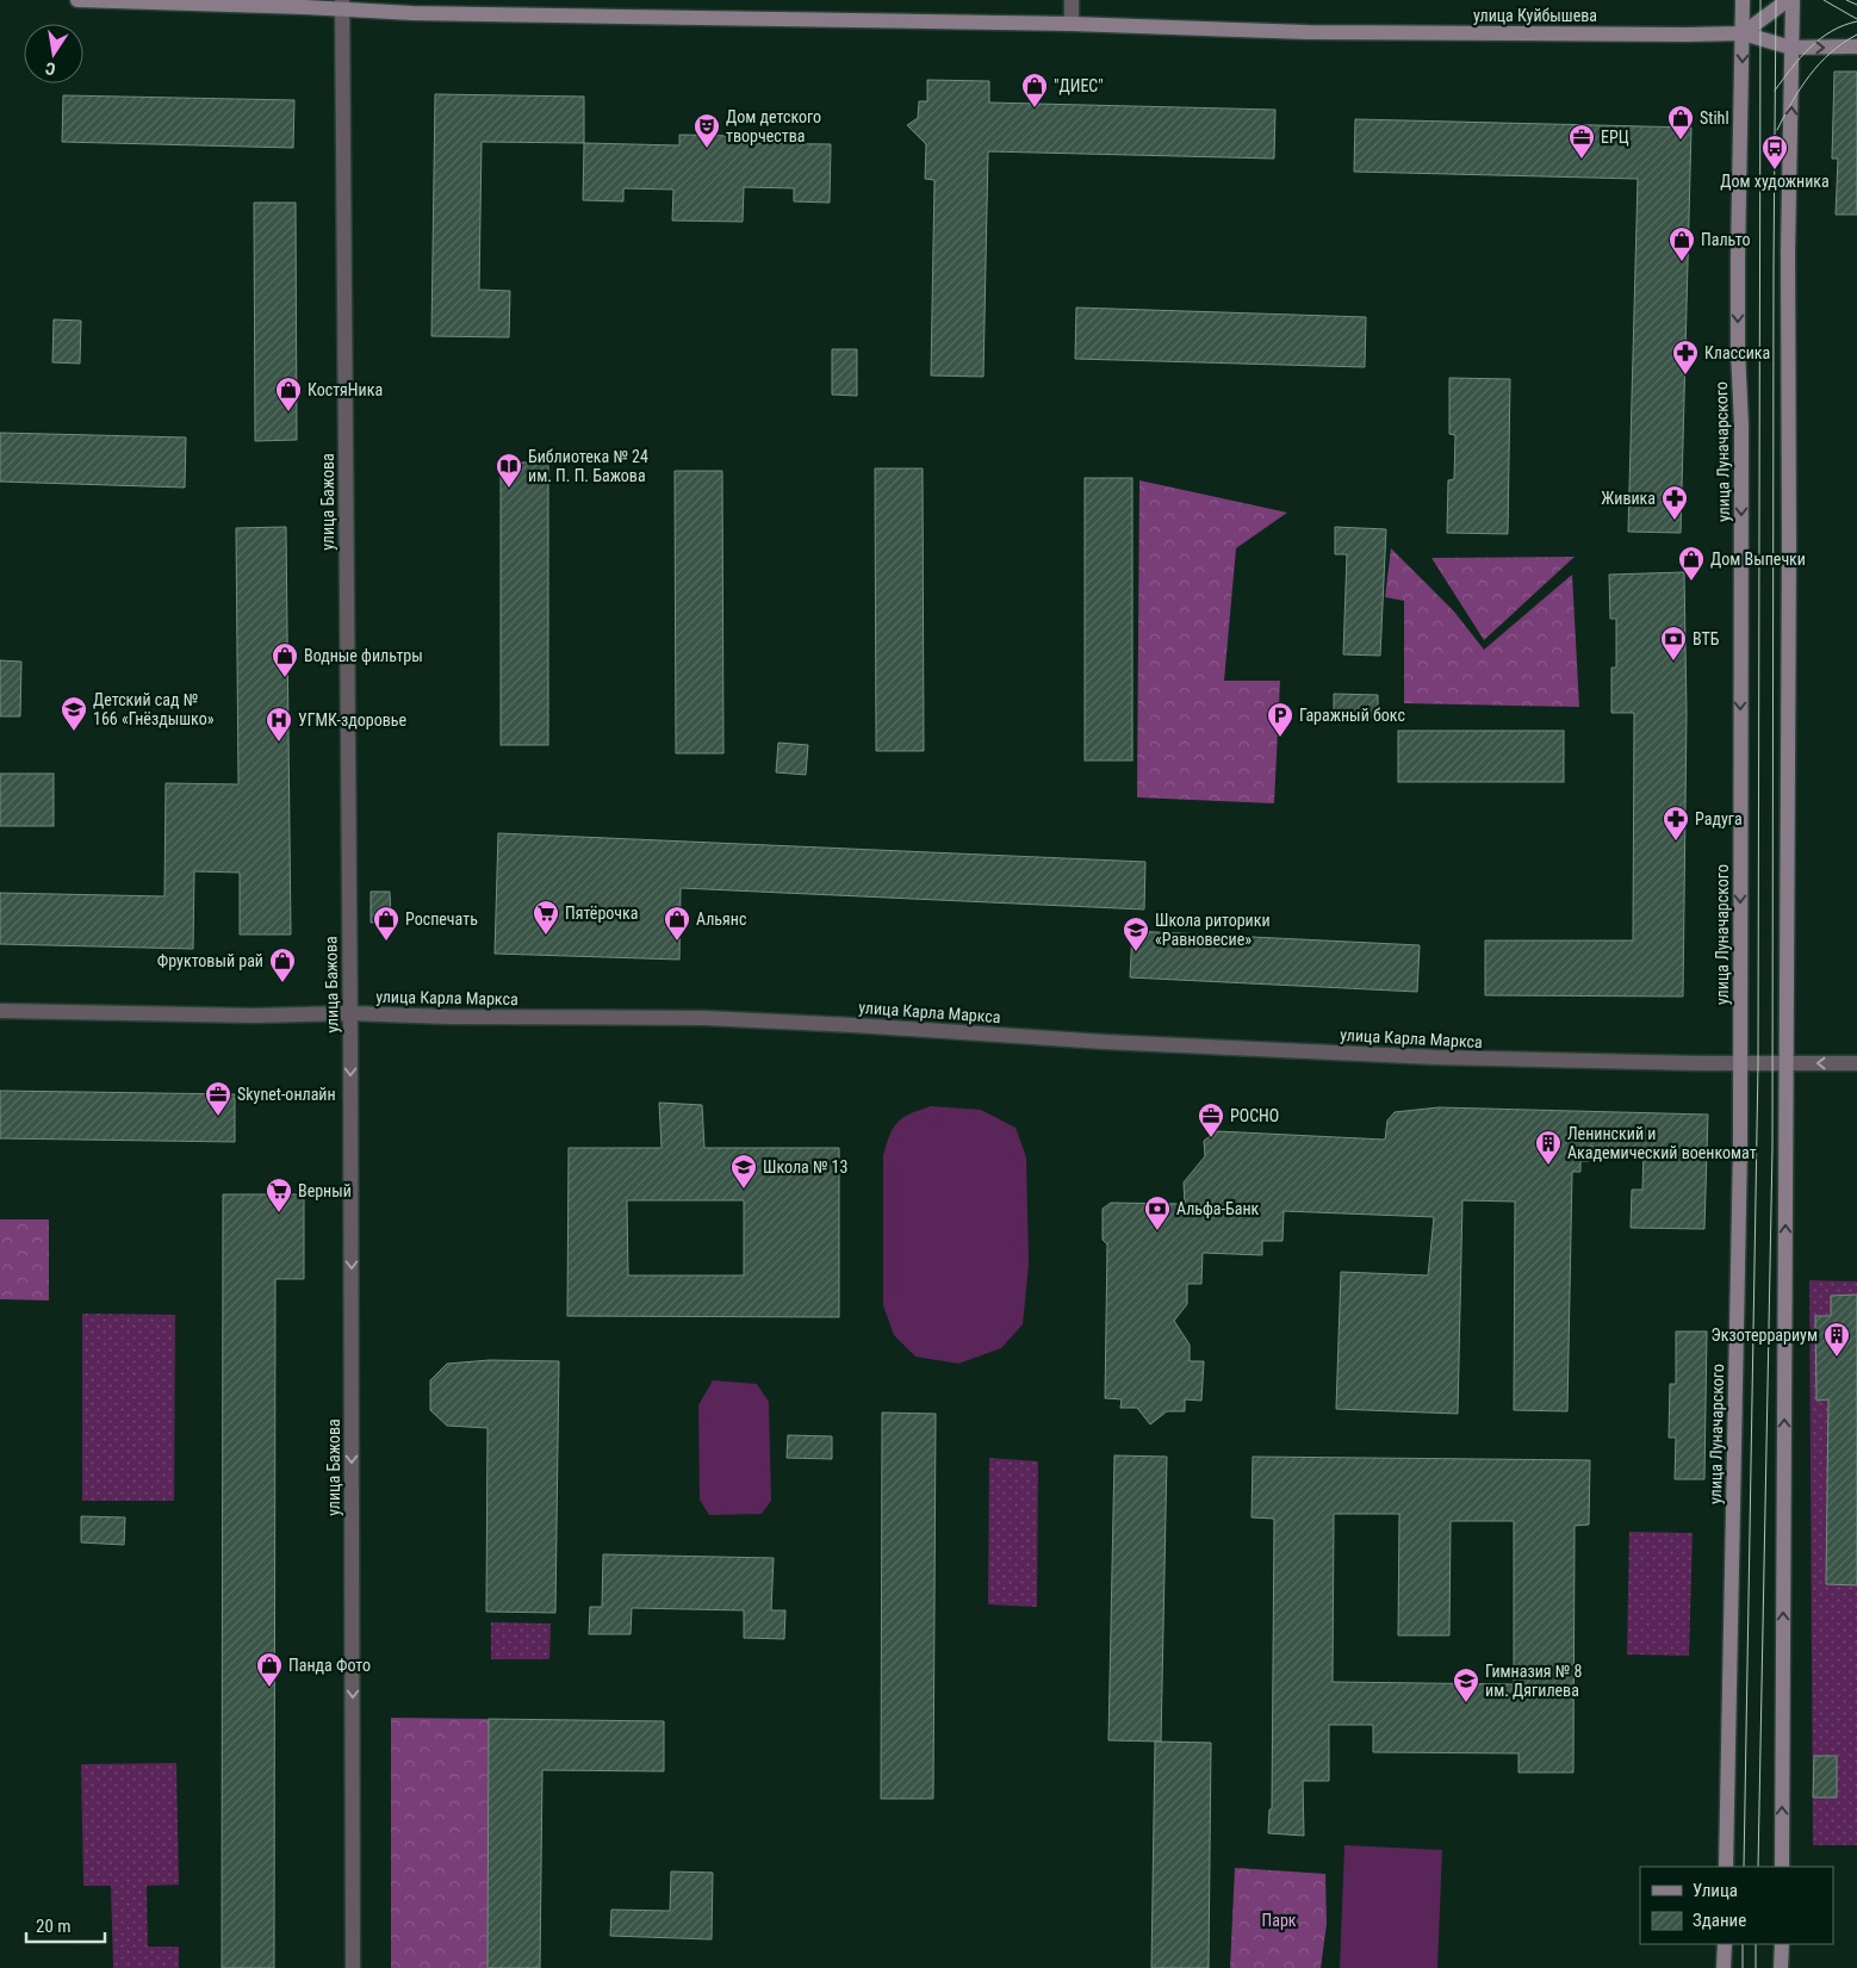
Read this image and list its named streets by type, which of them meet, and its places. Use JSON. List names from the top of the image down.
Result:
{
  "streets": {
    "main road": ["улица Куйбышева", "улица Луначарского"],
    "street": ["улица Бажова", "улица Карла Маркса"]
  },
  "crossings": [
    ["улица Куйбышева", "улица Луначарского"],
    ["улица Куйбышева", "улица Бажова"],
    ["улица Луначарского", "улица Карла Маркса"],
    ["улица Бажова", "улица Карла Маркса"]
  ],
  "one_way": ["улица Бажова"],
  "parks": ["Парк"],
  "places": {
    "shop": [
      "\"ДИЕС\"",
      "Stihl",
      "Пальто",
      "КостяНика",
      "Дом Выпечки",
      "Водные фильтры",
      "Роспечать",
      "Альянс",
      "Фруктовый рай",
      "Панда Фото"
    ],
    "theatre": ["Дом детского творчества"],
    "office": ["ЕРЦ", "Skynet-онлайн", "РОСНО"],
    "bus stop": ["Дом художника"],
    "pharmacy": ["Классика", "Живика", "Радуга"],
    "library": ["Библиотека № 24 им. П. П. Бажова"],
    "bank": ["ВТБ", "Альфа-Банк"],
    "school or university": [
      "Детский сад № 166 «Гнёздышко»",
      "Школа риторики «Равновесие»",
      "Школа № 13",
      "Гимназия № 8 им. Дягилева"
    ],
    "parking": ["Гаражный бокс"],
    "hospital": ["УГМК-здоровье"],
    "supermarket": ["Пятёрочка", "Верный"],
    "building": ["Ленинский и Академический военкомат", "Экзотеррариум"]
  },
  "legend": ["Улица", "Здание"],
  "scale_bar": "20 m",
  "north": "bottom"
}
